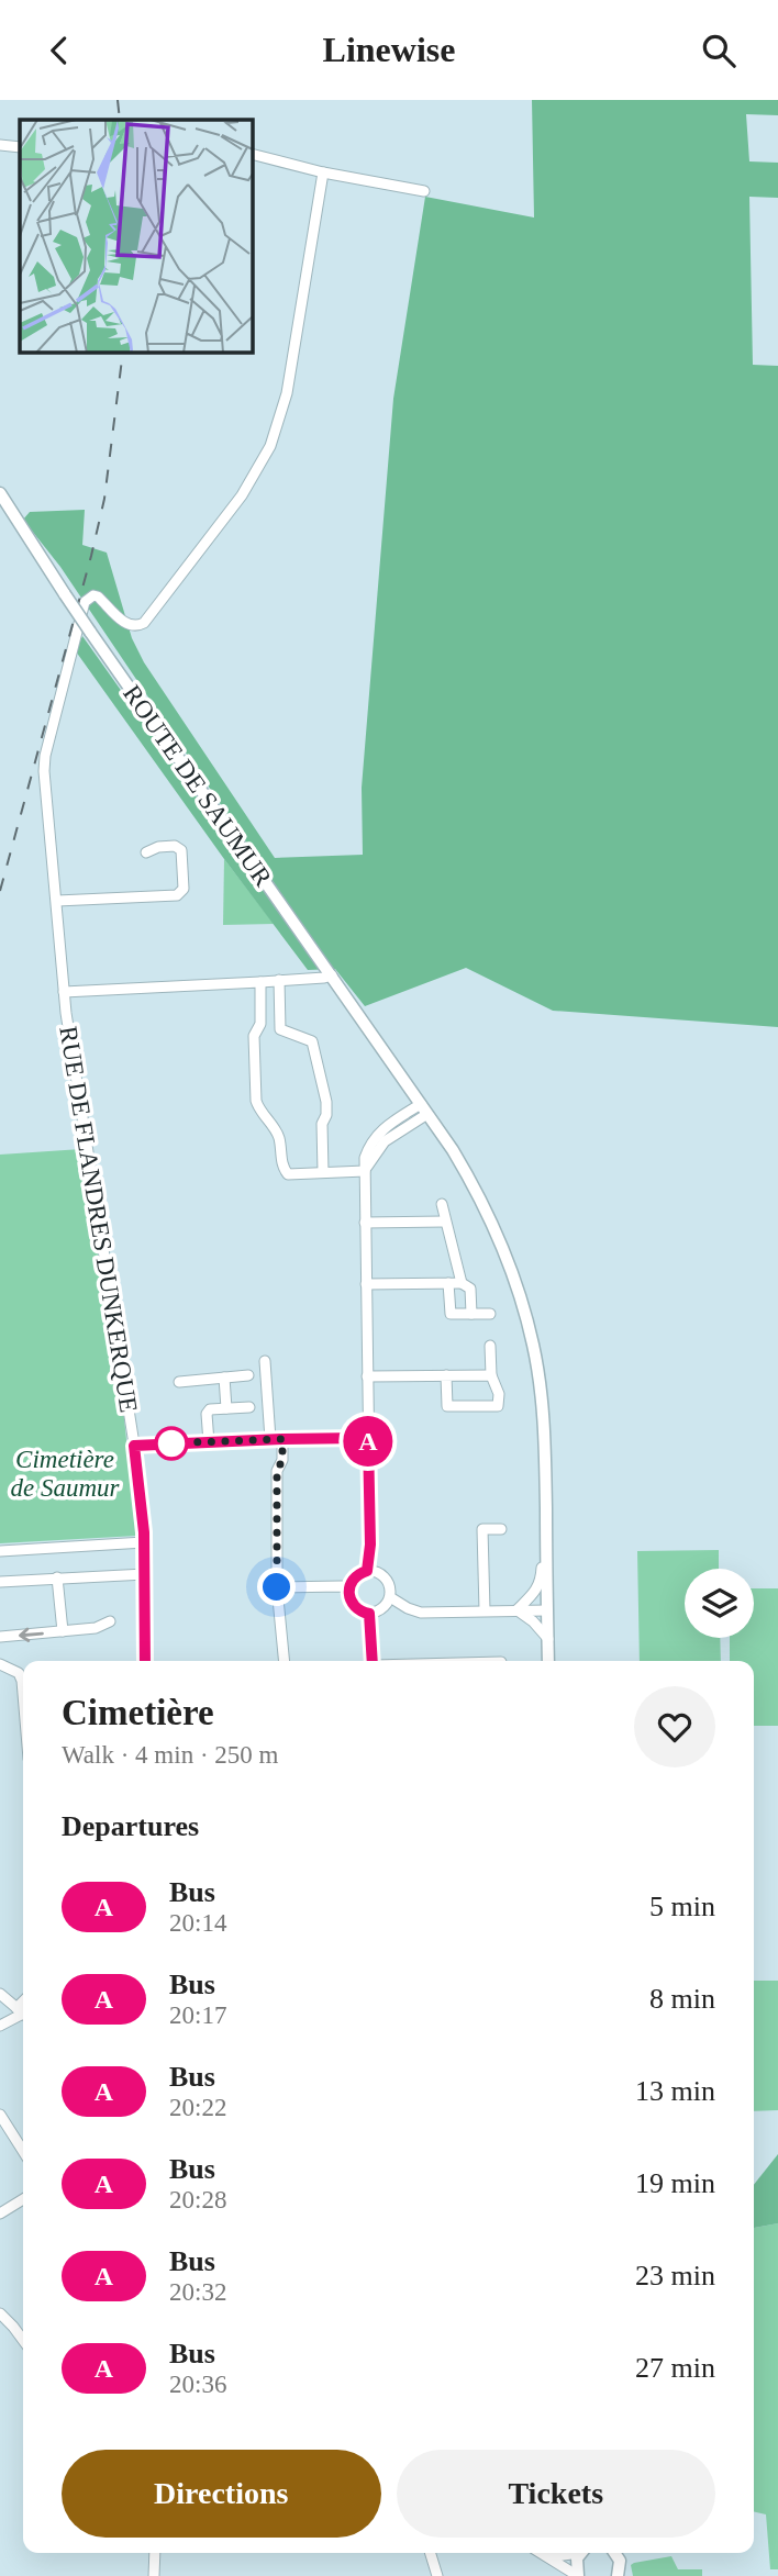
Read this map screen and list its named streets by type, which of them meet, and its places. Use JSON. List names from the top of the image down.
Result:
{
  "streets": {
    "main road": ["ROUTE DE SAUMUR"],
    "street": ["RUE DE FLANDRES DUNKERQUE"]
  },
  "parks": ["Cimetière de Saumur"],
  "lines": ["bus line A"],
  "page": {
    "header": "Linewise",
    "on_map": "A",
    "heading": [
      ["Cimetière", "Walk · 4 min · 250 m"],
      "Departures"
    ],
    "list": [
      {
        "mark": "A",
        "name": "Bus",
        "note": "20:14",
        "value": "5 min"
      },
      {
        "mark": "A",
        "name": "Bus",
        "note": "20:17",
        "value": "8 min"
      },
      {
        "mark": "A",
        "name": "Bus",
        "note": "20:22",
        "value": "13 min"
      },
      {
        "mark": "A",
        "name": "Bus",
        "note": "20:28",
        "value": "19 min"
      },
      {
        "mark": "A",
        "name": "Bus",
        "note": "20:32",
        "value": "23 min"
      },
      {
        "mark": "A",
        "name": "Bus",
        "note": "20:36",
        "value": "27 min"
      }
    ],
    "buttons": ["Directions", "Tickets"]
  }
}
